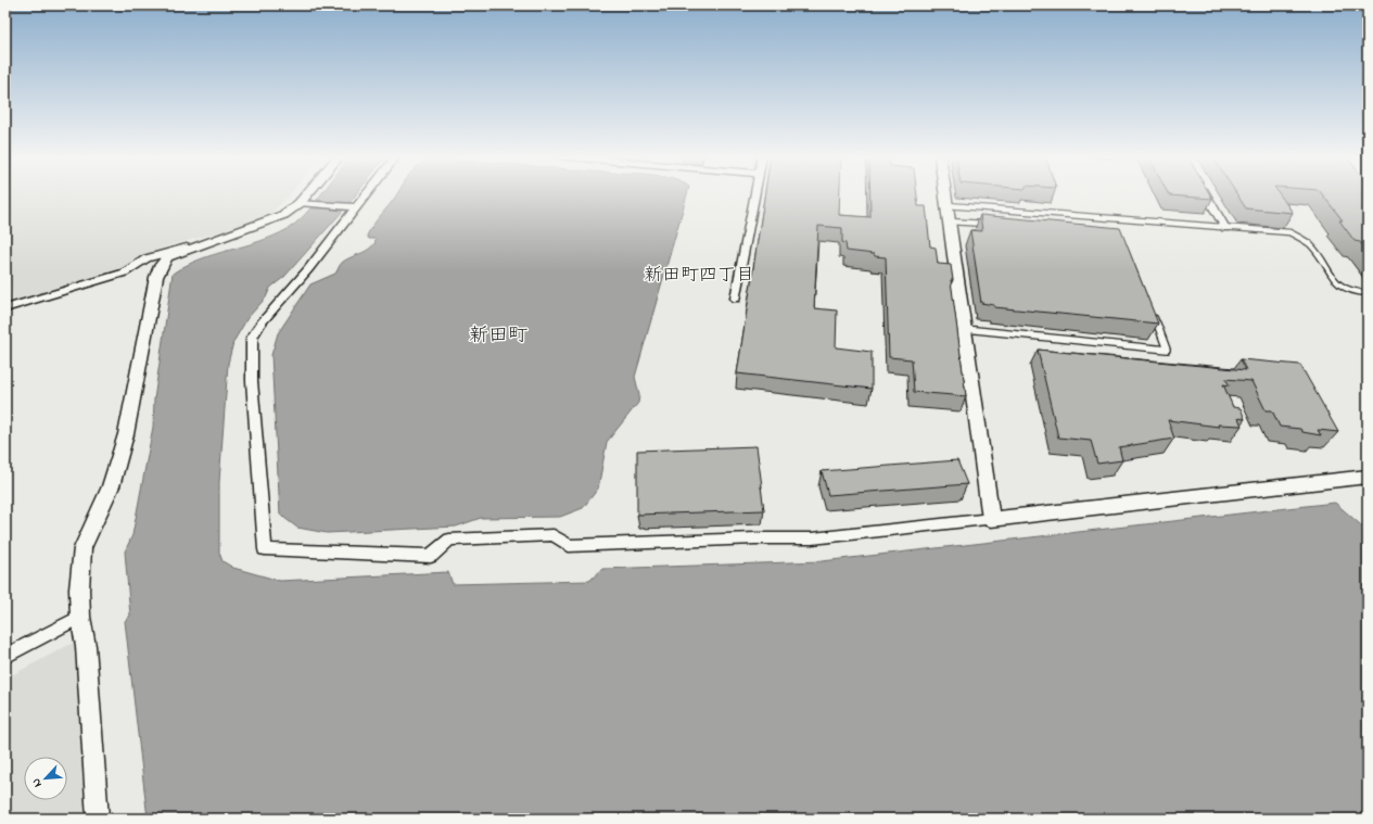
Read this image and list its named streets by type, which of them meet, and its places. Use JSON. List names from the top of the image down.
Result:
{
  "districts": ["新田町四丁目", "新田町"],
  "north": "bottom left"
}
